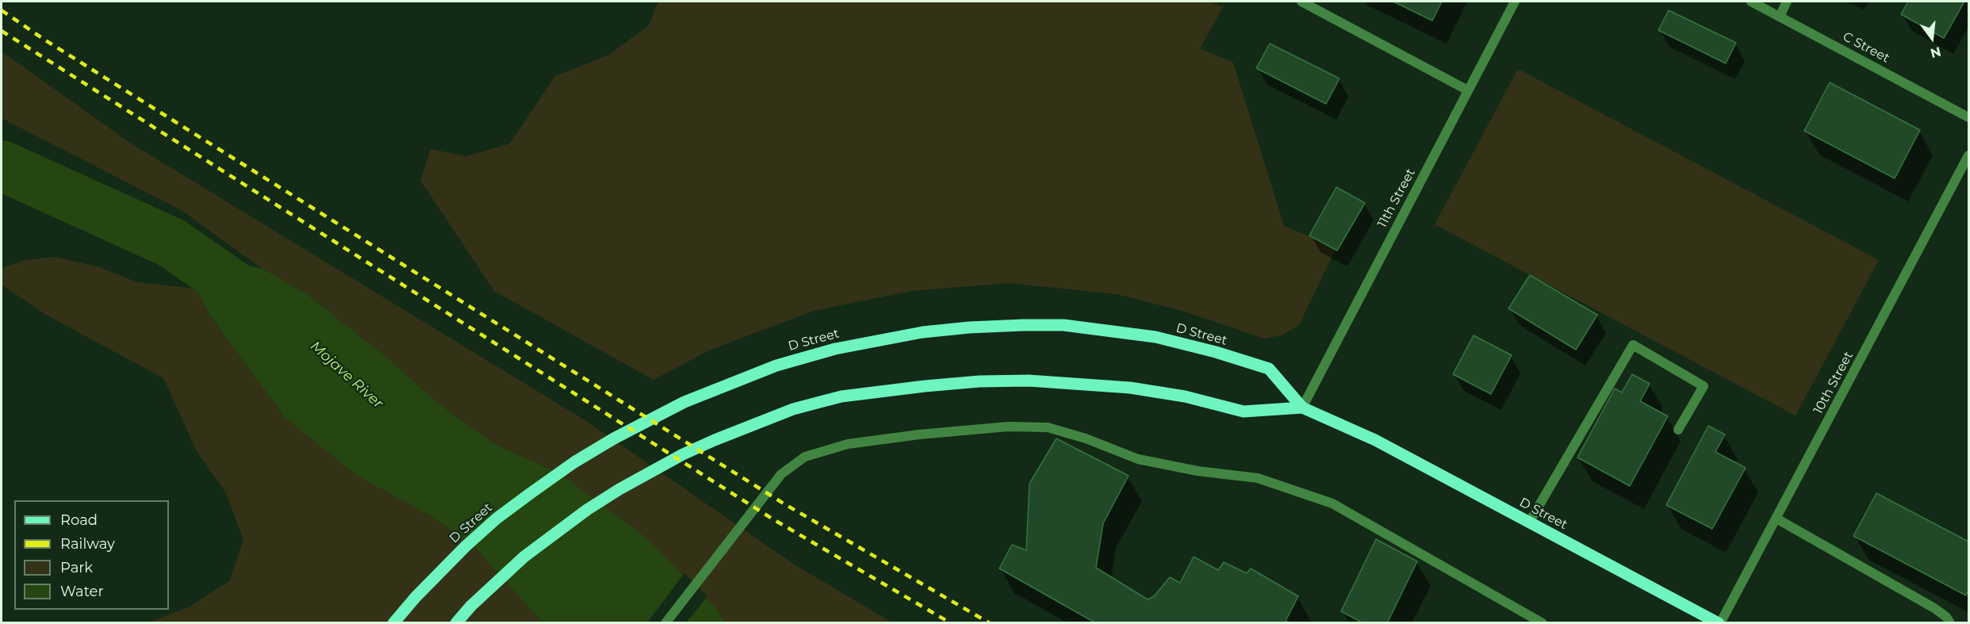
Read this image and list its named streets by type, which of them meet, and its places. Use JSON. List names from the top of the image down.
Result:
{
  "streets": {
    "main road": ["D Street"],
    "street": ["C Street", "11th Street", "10th Street"]
  },
  "crossings": [
    ["11th Street", "D Street"],
    ["D Street", "10th Street"]
  ],
  "water": ["Mojave River"],
  "legend": [
    "Road",
    "Railway",
    "Park",
    "Water"
  ],
  "north": "bottom"
}
